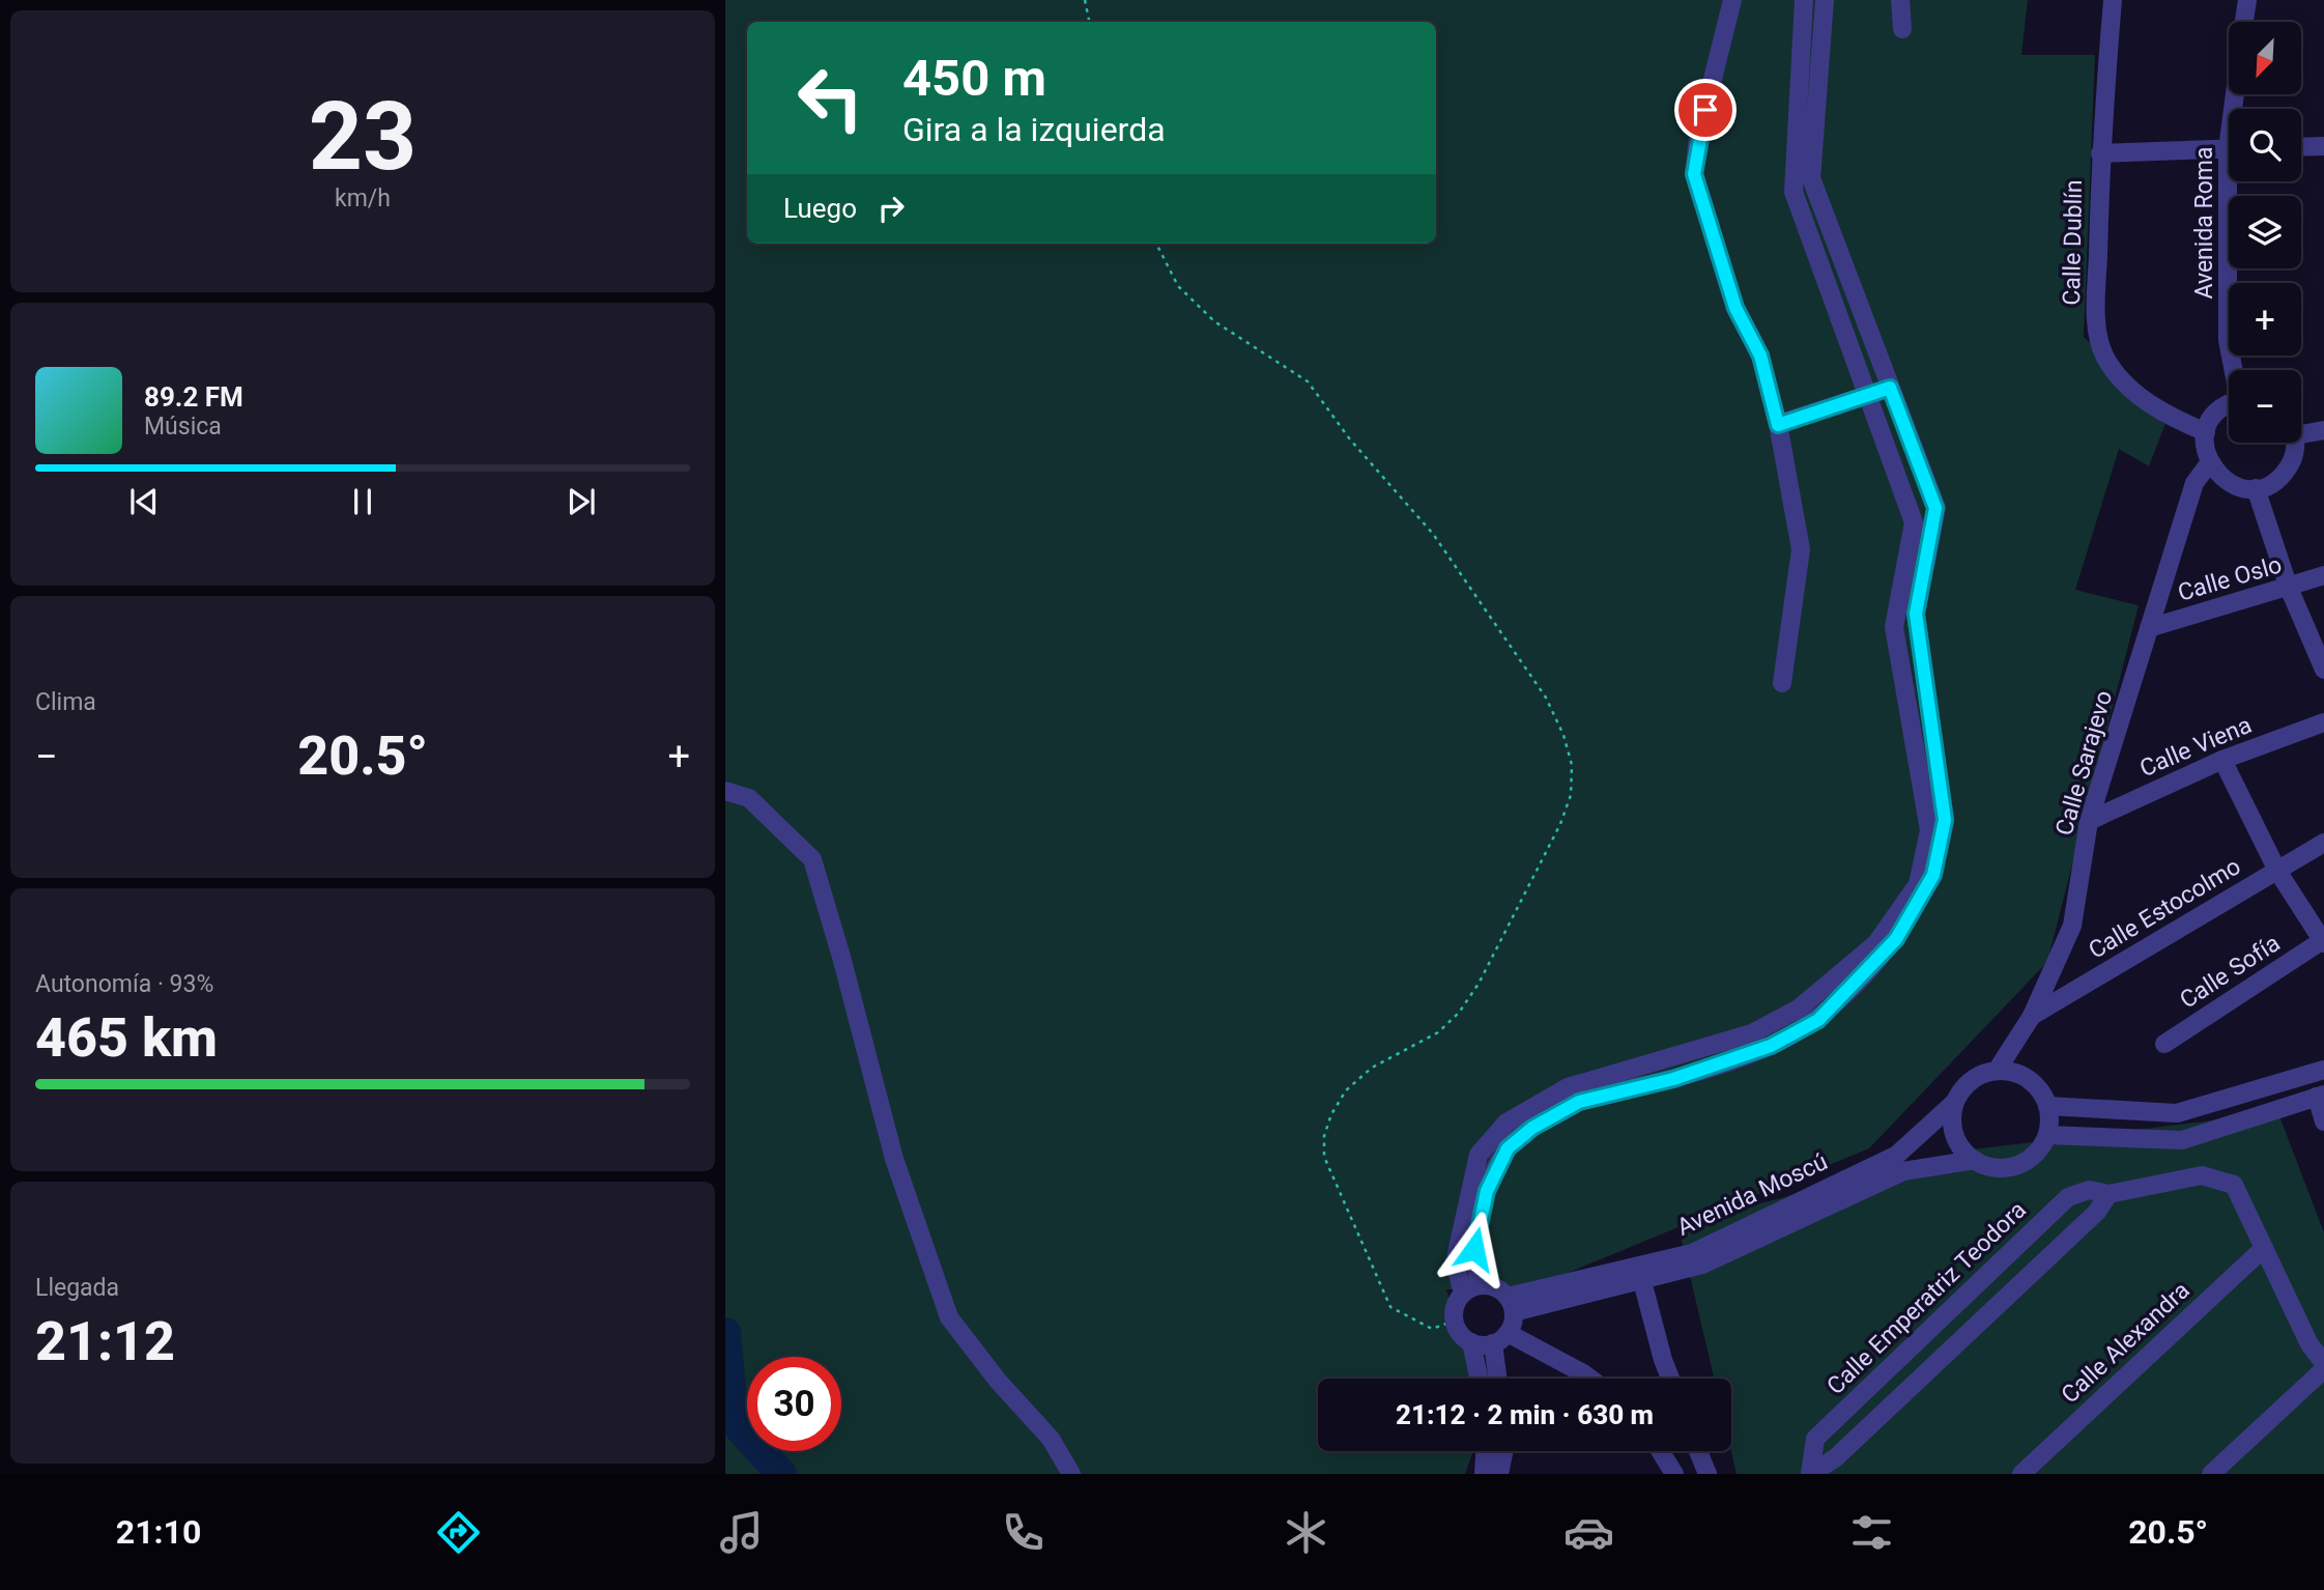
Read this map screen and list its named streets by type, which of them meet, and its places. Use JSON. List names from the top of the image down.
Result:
{
  "streets": {
    "street": [
      "Avenida Roma",
      "Calle Dublín",
      "Calle Oslo",
      "Calle Viena",
      "Calle Sarajevo",
      "Calle Estocolmo",
      "Calle Sofía",
      "Avenida Moscú",
      "Calle Emperatriz Teodora",
      "Calle Alexandra"
    ]
  },
  "crossings": [
    ["Calle Oslo", "Calle Sarajevo"],
    ["Calle Viena", "Calle Sarajevo"],
    ["Calle Sarajevo", "Calle Estocolmo"],
    ["Calle Sarajevo", "Avenida Moscú"],
    ["Calle Emperatriz Teodora", "Calle Alexandra"]
  ],
  "north": "bottom left",
  "page": {
    "tile": [
      ["23", "km/h"],
      "Clima",
      ["Autonomía · 93%", "465 km"],
      ["Llegada", "21:12"]
    ],
    "map_buttons": ["+", "−"],
    "turn": ["450 m", "Gira a la izquierda"],
    "then": "Luego",
    "song": ["89.2 FM", "Música"],
    "heat": ["−", "20.5°", "+"],
    "limit": "30",
    "trip": "21:12 · 2 min · 630 m",
    "tabs": ["21:10", "20.5°"]
  }
}
